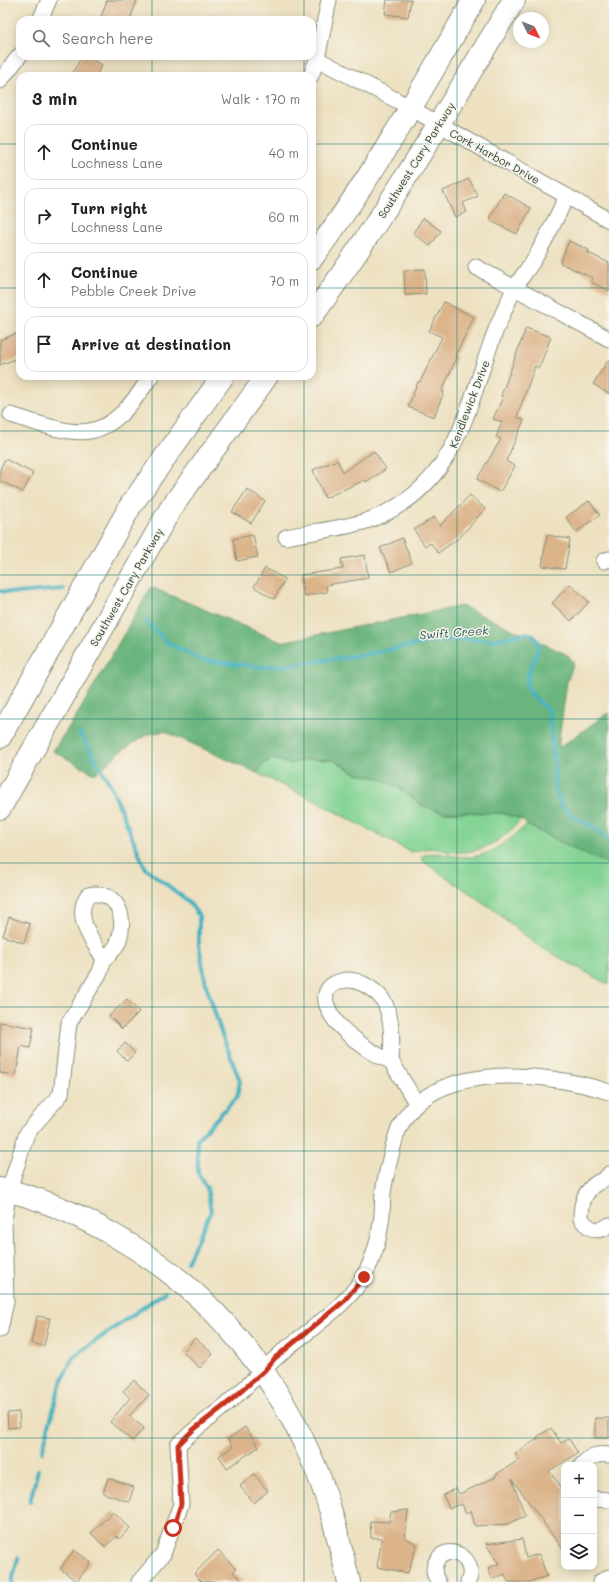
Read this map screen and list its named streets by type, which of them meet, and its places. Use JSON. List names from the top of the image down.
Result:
{
  "streets": {
    "main road": ["Southwest Cary Parkway"],
    "street": ["Cork Harbor Drive", "Kendlewick Drive"]
  },
  "crossings": [
    ["Cork Harbor Drive", "Southwest Cary Parkway"],
    ["Cork Harbor Drive", "Kendlewick Drive"]
  ],
  "water": ["Swift Creek"],
  "north": "bottom right",
  "page": {
    "search": "Search here",
    "heading": ["3 min", "Walk · 170 m"],
    "list": [
      ["Continue", "Lochness Lane", "40 m"],
      ["Turn right", "Lochness Lane", "60 m"],
      ["Continue", "Pebble Creek Drive", "70 m"],
      "Arrive at destination"
    ],
    "map_buttons": ["+", "−"]
  }
}
